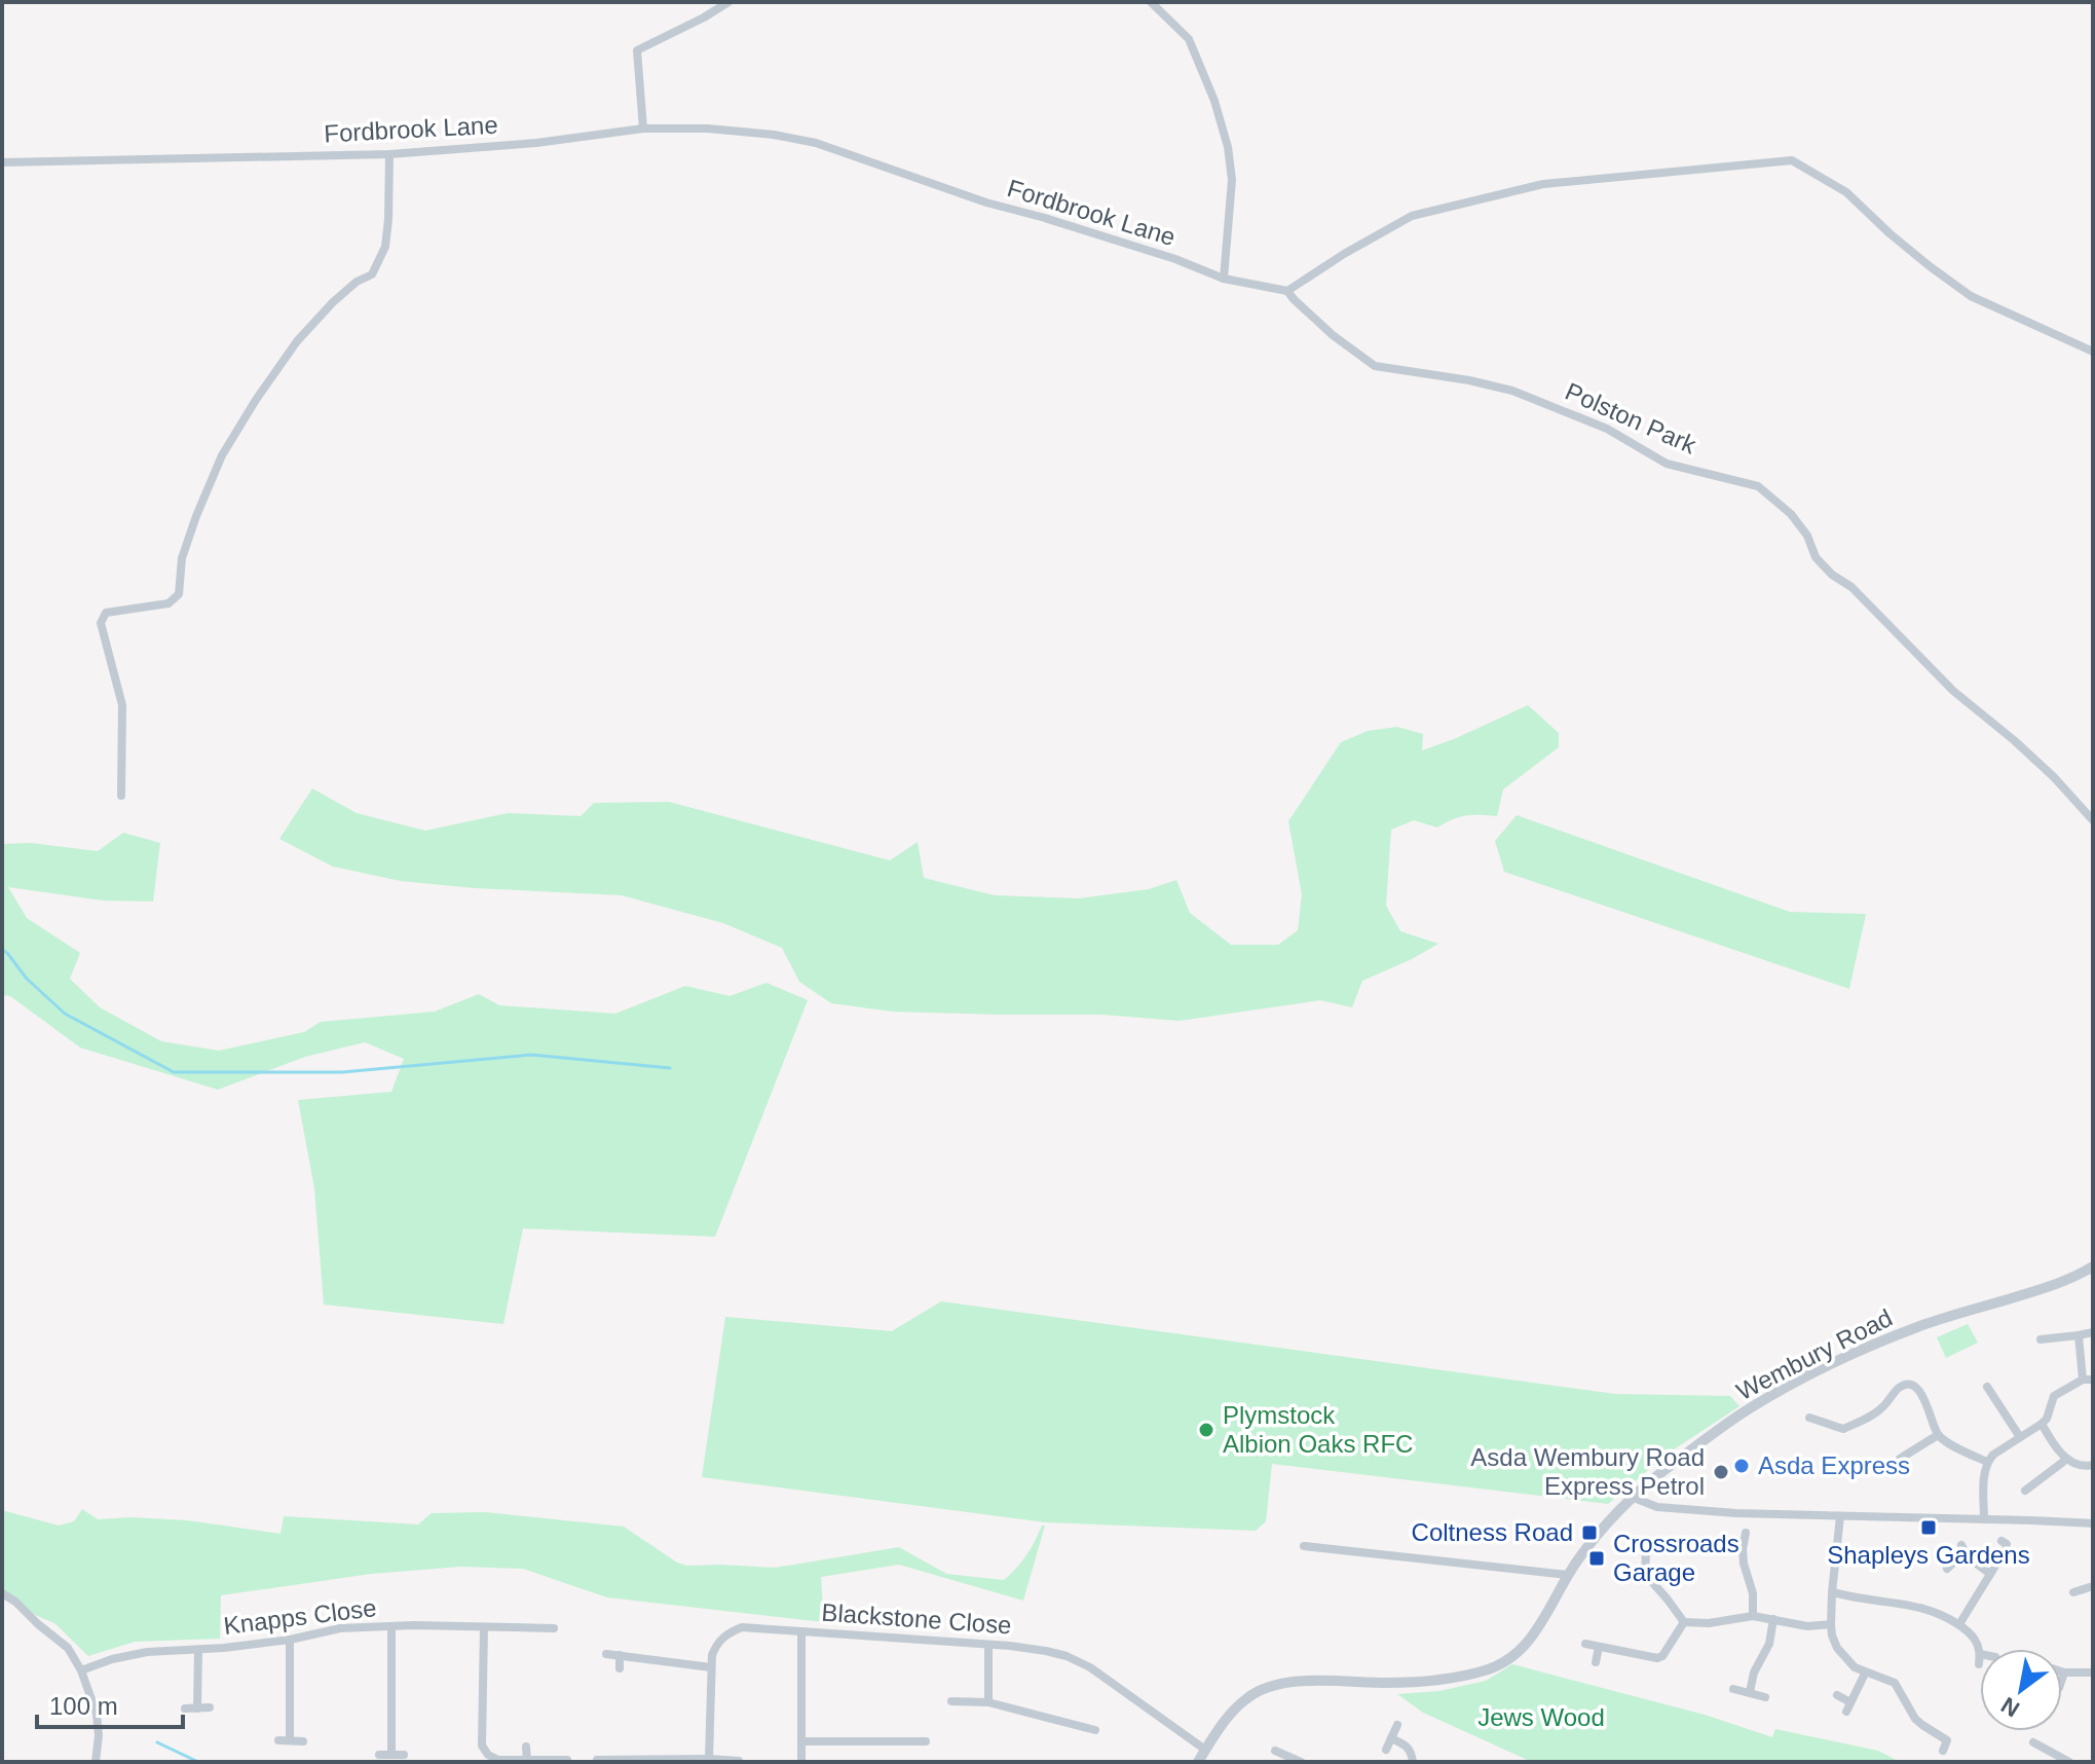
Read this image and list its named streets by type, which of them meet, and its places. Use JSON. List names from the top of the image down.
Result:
{
  "streets": {
    "street": [
      "Fordbrook Lane",
      "Polston Park",
      "Wembury Road",
      "Knapps Close",
      "Blackstone Close"
    ]
  },
  "crossings": [
    ["Fordbrook Lane", "Polston Park"],
    ["Wembury Road", "Blackstone Close"]
  ],
  "parks": ["Jews Wood"],
  "places": {
    "other": ["Plymstock Albion Oaks RFC", "Asda Express", "Asda Wembury Road Express Petrol"],
    "transit": ["Shapleys Gardens", "Coltness Road", "Crossroads Garage"]
  },
  "scale_bar": "100 m",
  "north": "bottom left"
}
